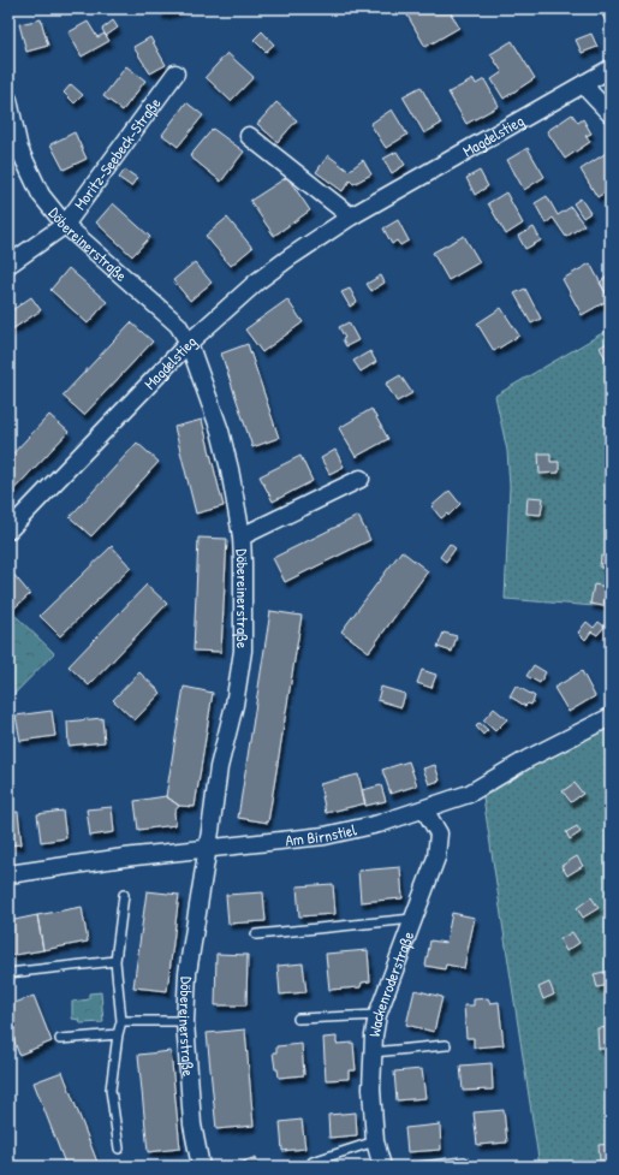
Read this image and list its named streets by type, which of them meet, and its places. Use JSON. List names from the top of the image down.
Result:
{
  "streets": {
    "street": [
      "Magdelstieg",
      "Moritz-Seebeck-Straße",
      "Döbereinerstraße",
      "Am Birnstiel",
      "Wackenroderstraße"
    ]
  },
  "crossings": [
    ["Magdelstieg", "Döbereinerstraße"],
    ["Moritz-Seebeck-Straße", "Döbereinerstraße"],
    ["Döbereinerstraße", "Am Birnstiel"],
    ["Am Birnstiel", "Wackenroderstraße"]
  ]
}
